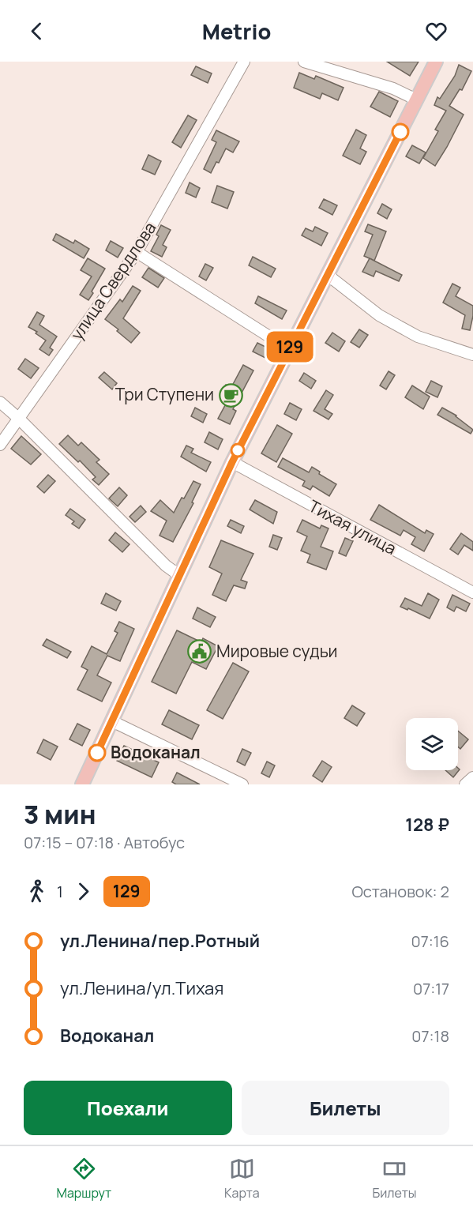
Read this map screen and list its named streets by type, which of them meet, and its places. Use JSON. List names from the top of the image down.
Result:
{
  "streets": {
    "street": ["улица Свердлова", "Тихая улица"]
  },
  "places": {
    "cafe": ["Три Ступени"],
    "public building": ["Мировые судьи"],
    "other": ["Водоканал"]
  },
  "lines": ["bus line 129"],
  "page": {
    "header": "Metrio",
    "on_map": "129",
    "heading": ["3 мин", "07:15 – 07:18 · Автобус", "128 ₽"],
    "legs": ["1", "129", "Остановок: 2"],
    "list": [
      {
        "name": "ул.Ленина/пер.Ротный",
        "value": "07:16"
      },
      {
        "name": "ул.Ленина/ул.Тихая",
        "value": "07:17"
      },
      {
        "name": "Водоканал",
        "value": "07:18"
      }
    ],
    "buttons": ["Поехали", "Билеты"],
    "tabs": ["Маршрут", "Карта", "Билеты"]
  }
}
